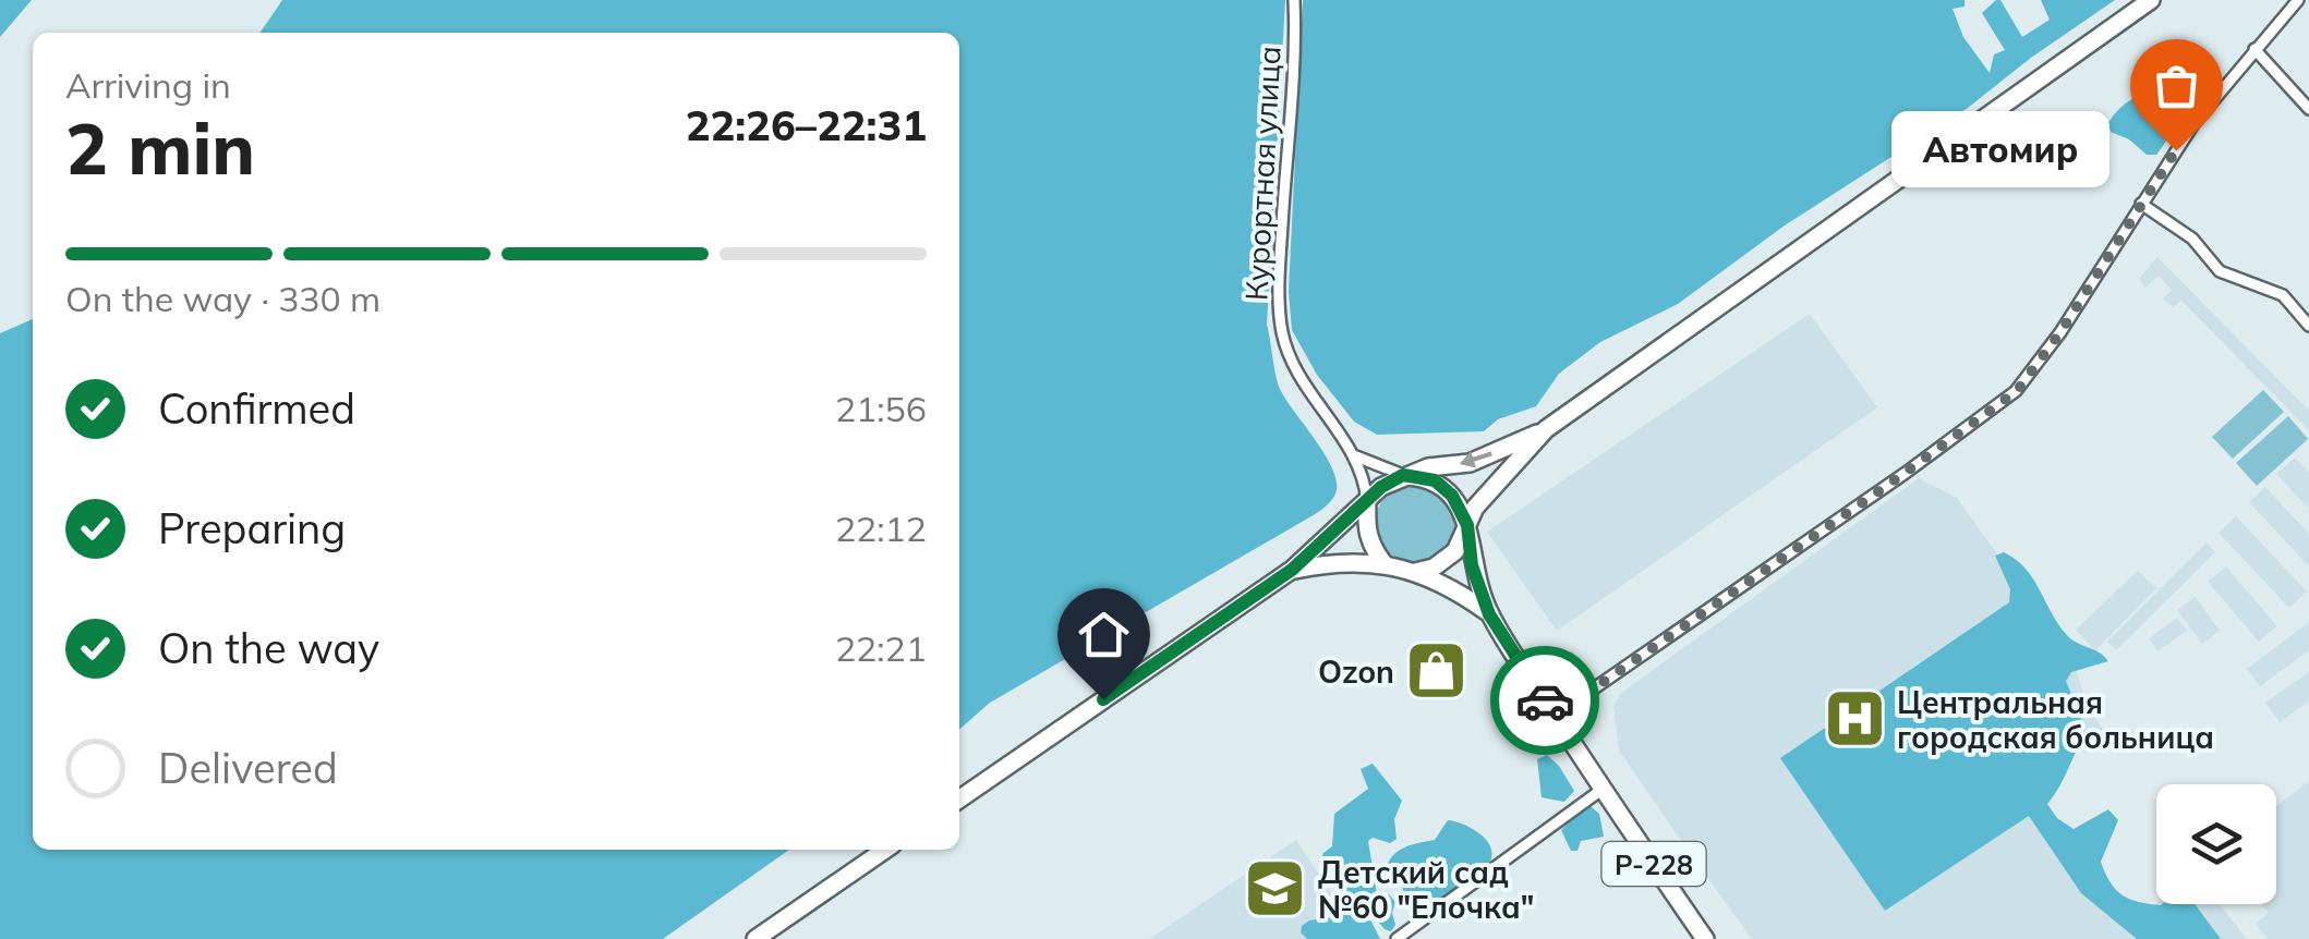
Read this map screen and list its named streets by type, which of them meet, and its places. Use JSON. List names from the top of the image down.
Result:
{
  "streets": {
    "main road": ["Р-228"],
    "street": ["Курортная улица"]
  },
  "crossings": [
    ["Курортная улица", "Р-228"]
  ],
  "places": {
    "other": ["Автомир"],
    "shop": ["Ozon"],
    "hospital": ["Центральная городская больница"],
    "school or university": ["Детский сад №60 \"Елочка\""]
  },
  "page": {
    "heading": ["2 min", "Arriving in", "22:26–22:31"],
    "bubble": "Автомир",
    "bar": "On the way · 330 m",
    "list": [
      ["Confirmed", "21:56"],
      ["Preparing", "22:12"],
      ["On the way", "22:21"],
      "Delivered"
    ]
  }
}
